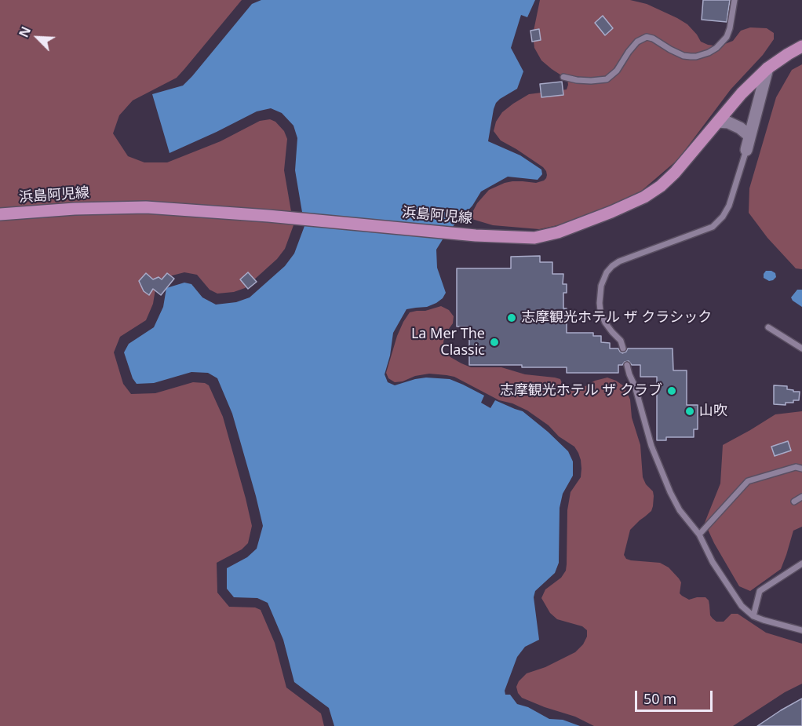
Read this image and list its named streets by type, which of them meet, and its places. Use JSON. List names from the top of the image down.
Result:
{
  "streets": {
    "main road": ["浜島阿児線"]
  },
  "places": [
    "志摩観光ホテル ザ クラシック",
    "La Mer The Classic",
    "志摩観光ホテル ザ クラブ",
    "山吹"
  ],
  "scale_bar": "50 m",
  "north": "top left"
}
